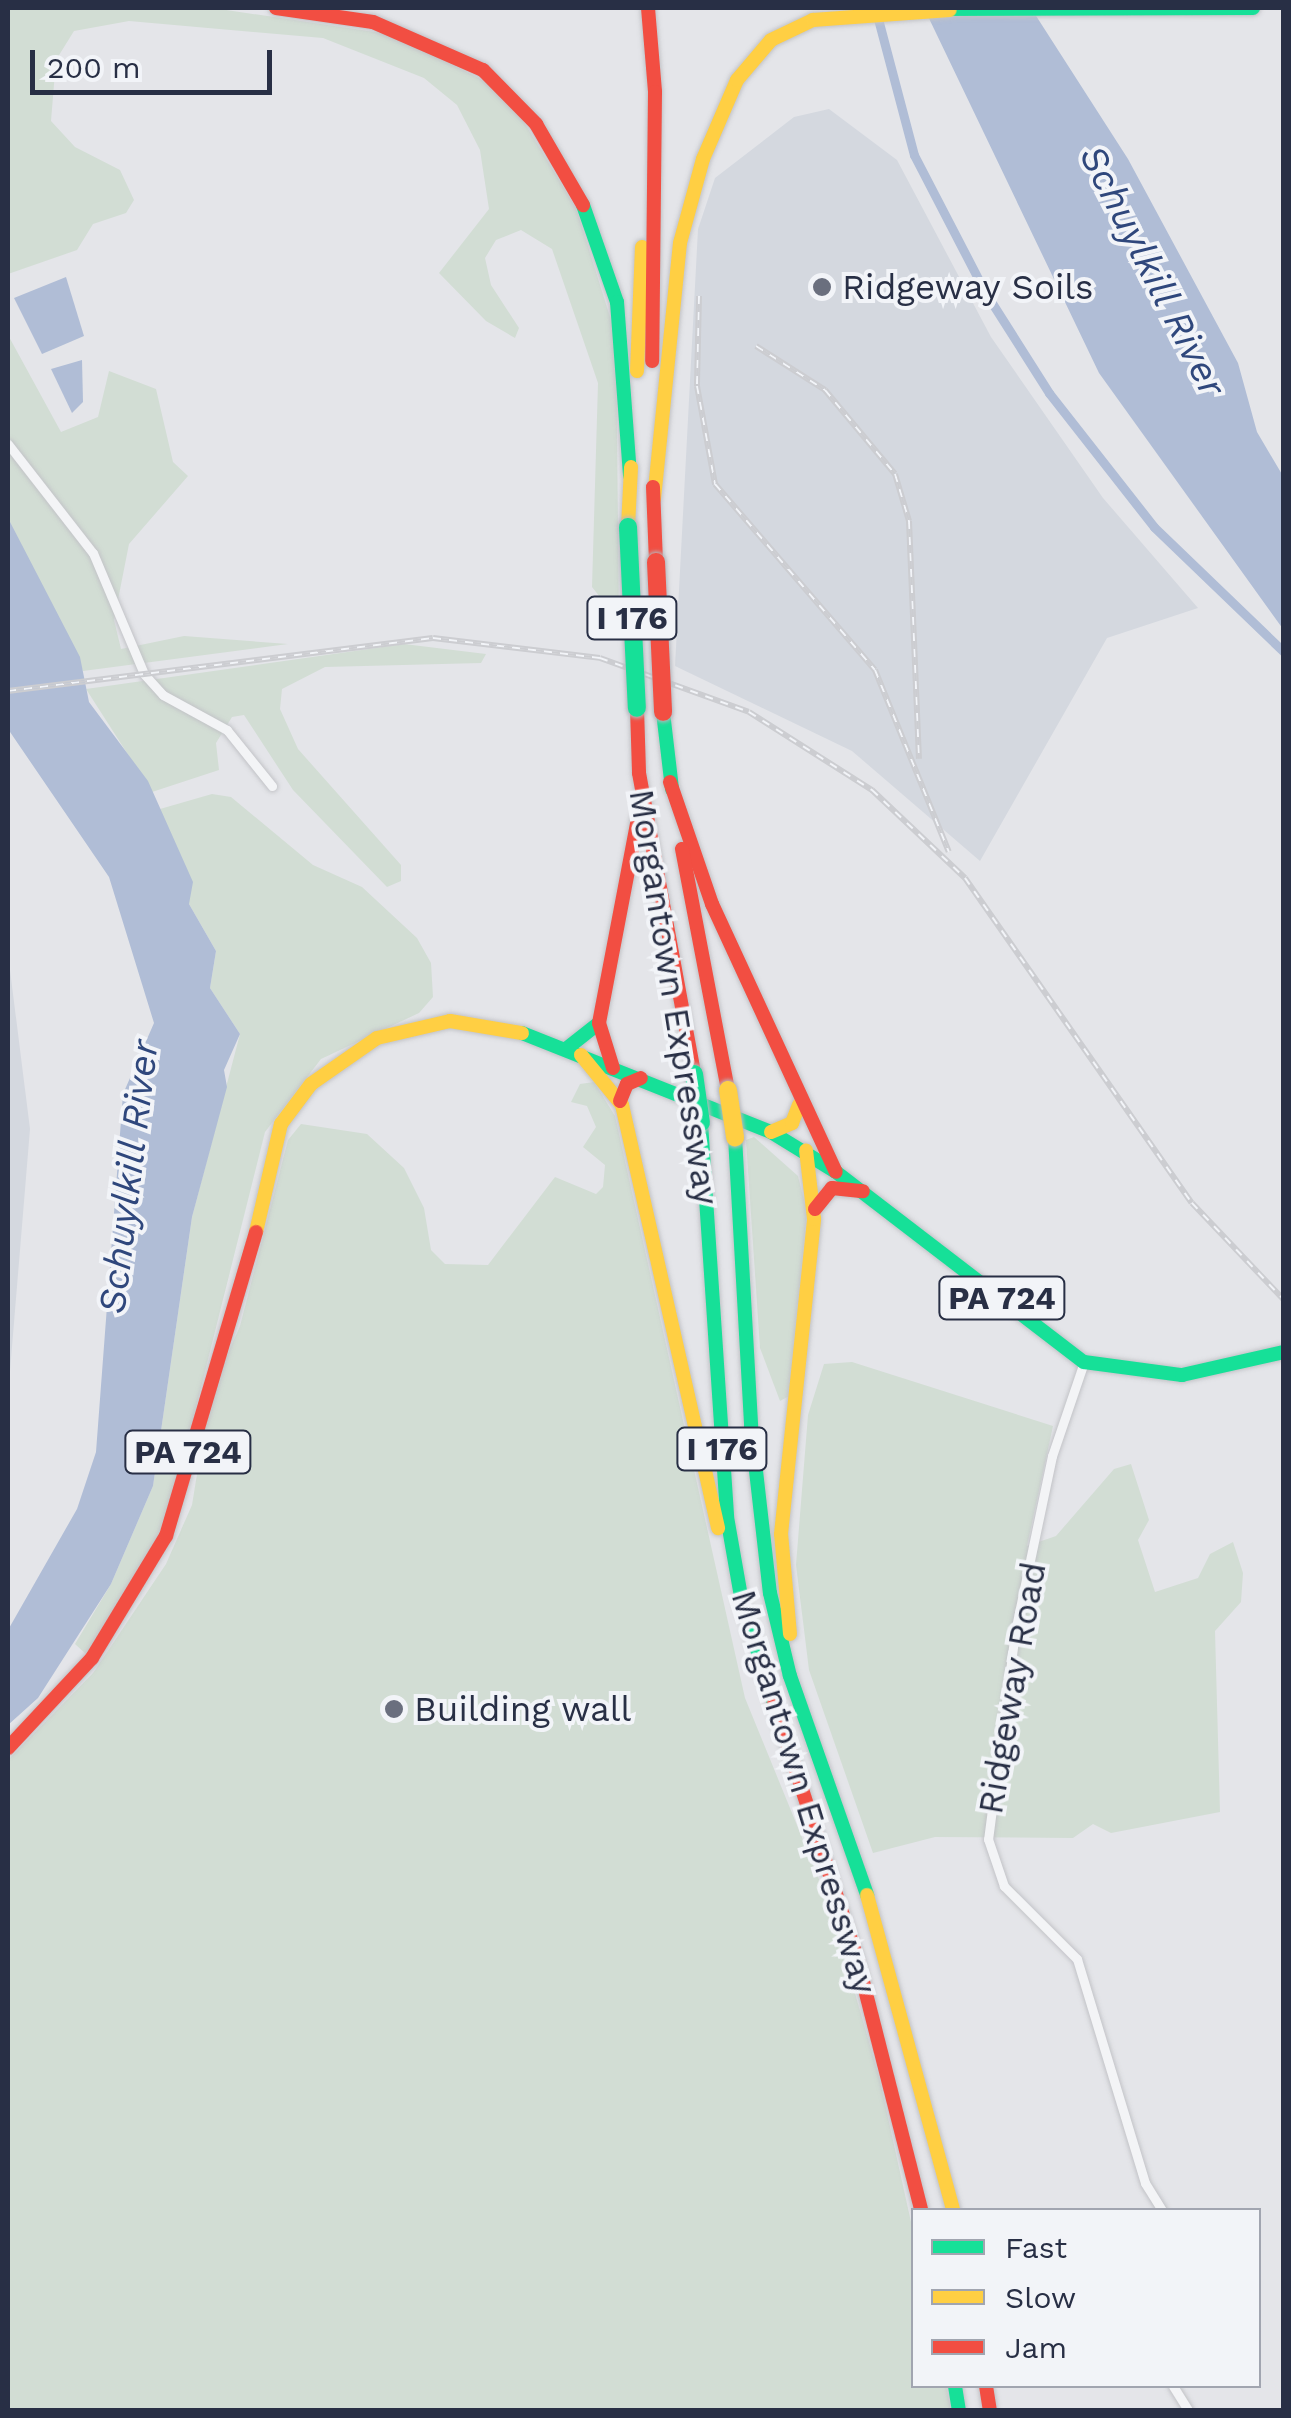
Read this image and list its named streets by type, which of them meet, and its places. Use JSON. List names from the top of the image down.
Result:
{
  "streets": {
    "main road": ["I 176", "Morgantown Expressway", "PA 724"],
    "street": ["Ridgeway Road"]
  },
  "crossings": [
    ["PA 724", "Ridgeway Road"]
  ],
  "water": ["Schuylkill River"],
  "places": ["Ridgeway Soils", "Building wall"],
  "legend": ["Fast", "Slow", "Jam"],
  "scale_bar": "200 m"
}
